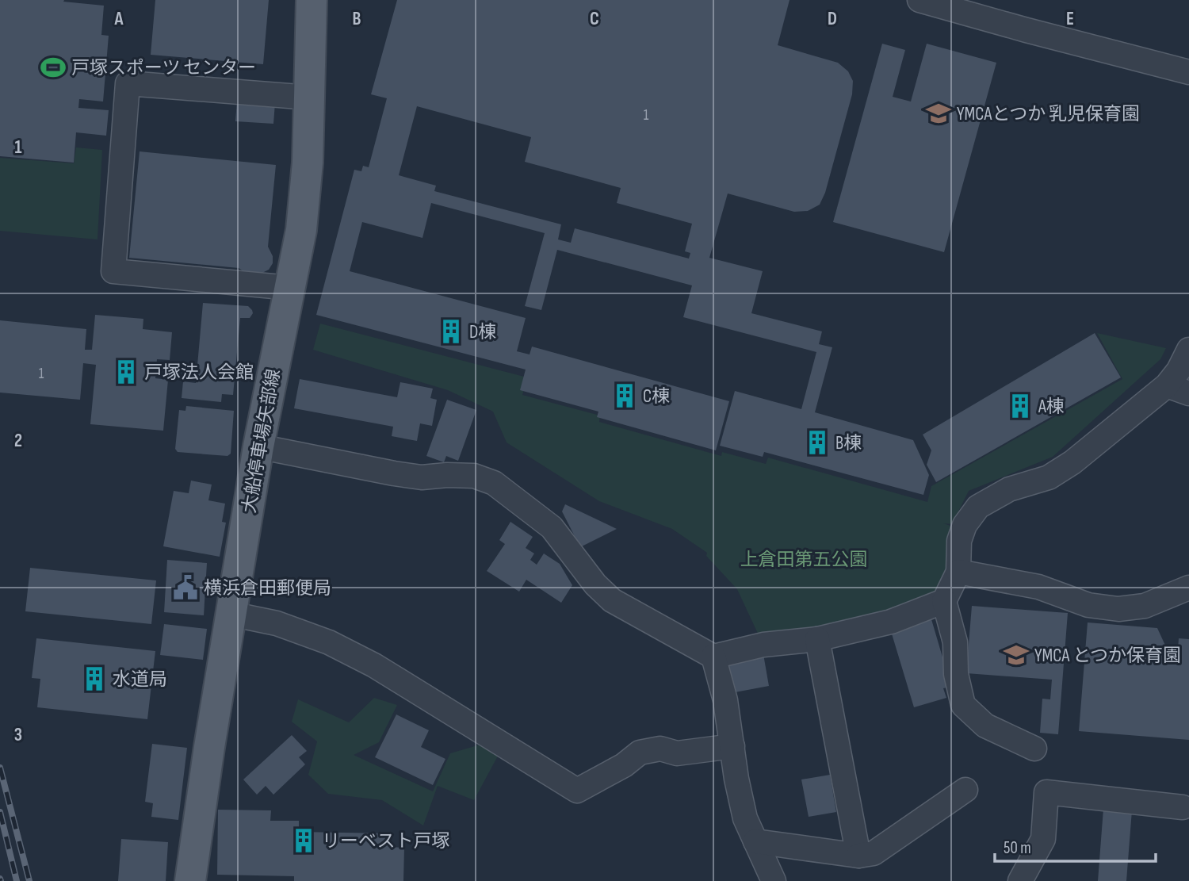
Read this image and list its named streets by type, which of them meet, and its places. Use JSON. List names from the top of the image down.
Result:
{
  "streets": {
    "main road": ["大船停車場矢部線"]
  },
  "parks": ["上倉田第五公園"],
  "places": {
    "sports": ["戸塚スポーツ センター"],
    "school or university": ["YMCAとつか 乳児保育園", "YMCA とつか保育園"],
    "building": [
      "D棟",
      "戸塚法人会館",
      "C棟",
      "A棟",
      "B棟",
      "水道局",
      "リーベスト戸塚"
    ],
    "public building": ["横浜倉田郵便局"]
  },
  "house_numbers": ["1", "1"],
  "scale_bar": "50 m",
  "grid": {
    "columns": [
      "A",
      "B",
      "C",
      "D",
      "E"
    ],
    "rows": ["1", "2", "3"]
  }
}
